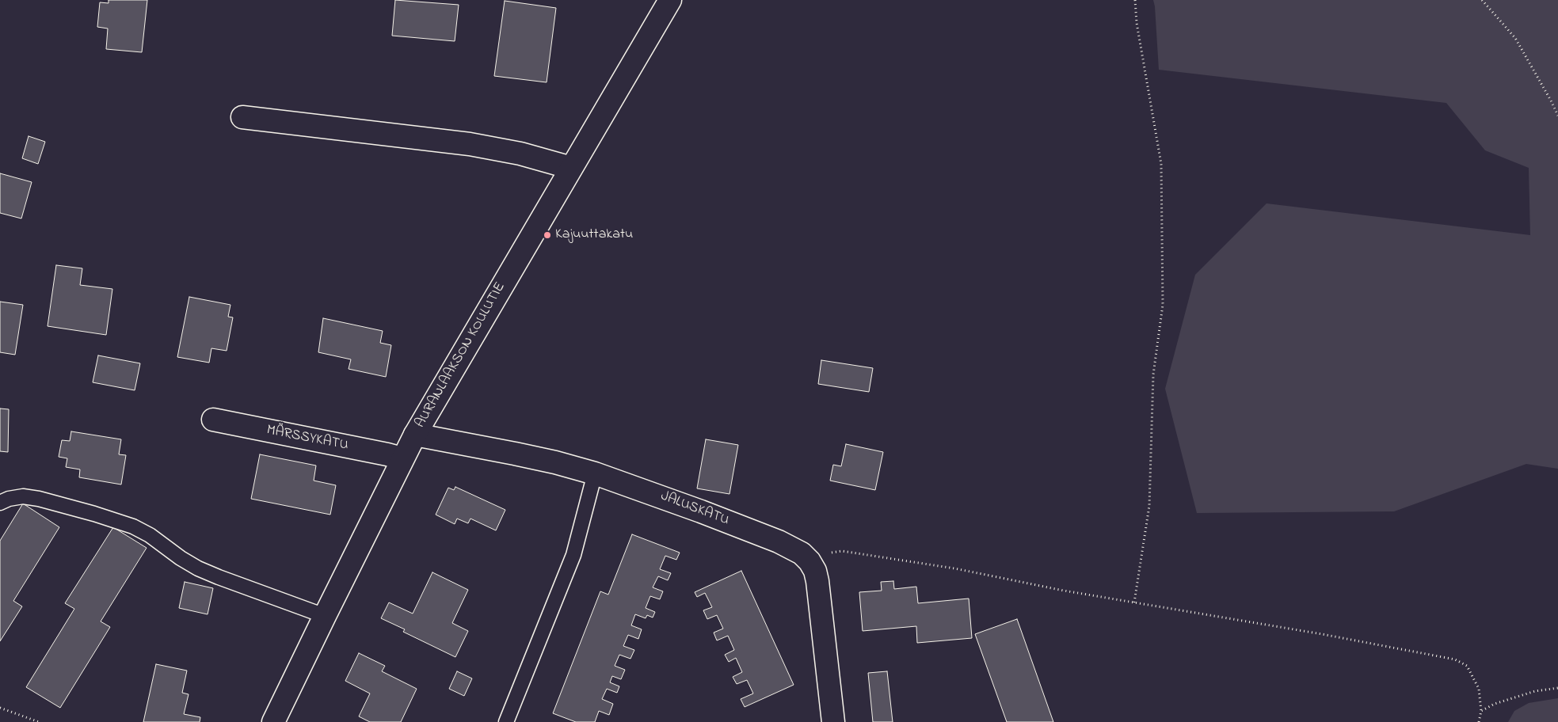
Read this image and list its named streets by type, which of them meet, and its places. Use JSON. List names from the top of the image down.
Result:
{
  "streets": {
    "street": ["AURANLAAKSON KOULUTIE", "MÄRSSYKATU", "JALUSKATU"]
  },
  "crossings": [
    ["AURANLAAKSON KOULUTIE", "MÄRSSYKATU"],
    ["AURANLAAKSON KOULUTIE", "JALUSKATU"]
  ],
  "places": ["Kajuuttakatu"]
}
